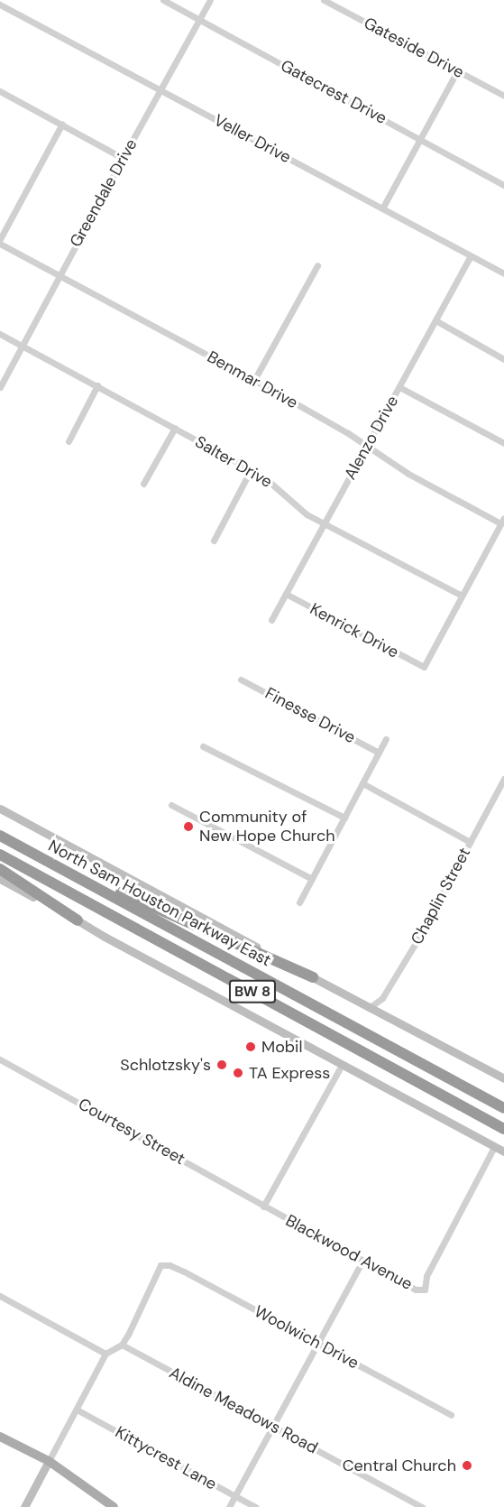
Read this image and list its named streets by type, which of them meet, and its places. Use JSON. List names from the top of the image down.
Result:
{
  "streets": {
    "highway": ["North Sam Houston Parkway East", "BW 8"],
    "street": [
      "Gateside Drive",
      "Gatecrest Drive",
      "Veller Drive",
      "Greendale Drive",
      "Benmar Drive",
      "Alenzo Drive",
      "Salter Drive",
      "Kenrick Drive",
      "Finesse Drive",
      "Chaplin Street",
      "Courtesy Street",
      "Blackwood Avenue",
      "Woolwich Drive",
      "Aldine Meadows Road",
      "Kittycrest Lane"
    ]
  },
  "crossings": [
    ["Gatecrest Drive", "Greendale Drive"],
    ["Veller Drive", "Greendale Drive"],
    ["Veller Drive", "Alenzo Drive"],
    ["Greendale Drive", "Benmar Drive"],
    ["Greendale Drive", "Salter Drive"],
    ["Benmar Drive", "Alenzo Drive"],
    ["Alenzo Drive", "Salter Drive"],
    ["Alenzo Drive", "Kenrick Drive"],
    ["Salter Drive", "Kenrick Drive"],
    ["Chaplin Street", "North Sam Houston Parkway East"],
    ["Courtesy Street", "Blackwood Avenue"],
    ["Woolwich Drive", "Aldine Meadows Road"]
  ],
  "places": [
    "Community of New Hope Church",
    "Mobil",
    "Schlotzsky's",
    "TA Express",
    "Central Church"
  ]
}
